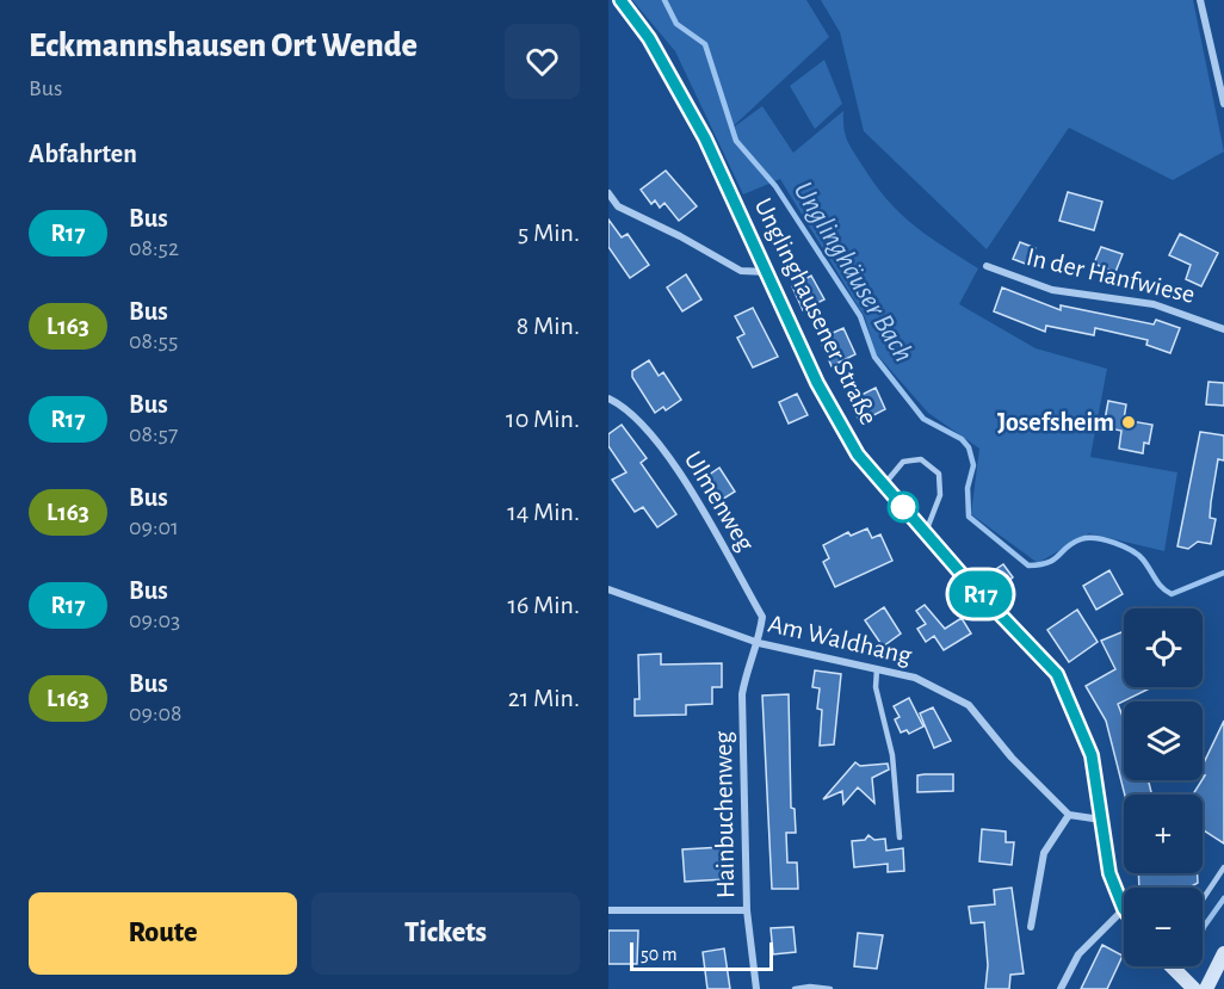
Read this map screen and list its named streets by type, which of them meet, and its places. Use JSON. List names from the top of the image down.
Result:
{
  "streets": {
    "main road": ["Unglinghausener Straße"],
    "street": [
      "In der Hanfwiese",
      "Ulmenweg",
      "Am Waldhang",
      "Hainbuchenweg"
    ]
  },
  "crossings": [
    ["Ulmenweg", "Am Waldhang"],
    ["Ulmenweg", "Hainbuchenweg"],
    ["Am Waldhang", "Hainbuchenweg"]
  ],
  "water": ["Unglinghäuser Bach"],
  "places": ["Josefsheim"],
  "lines": ["bus line R17"],
  "scale_bar": "50 m",
  "page": {
    "heading": [
      ["Eckmannshausen Ort Wende", "Bus"],
      "Abfahrten"
    ],
    "on_map": "R17",
    "list": [
      {
        "mark": "R17",
        "name": "Bus",
        "note": "08:52",
        "value": "5 Min."
      },
      {
        "mark": "L163",
        "name": "Bus",
        "note": "08:55",
        "value": "8 Min."
      },
      {
        "mark": "R17",
        "name": "Bus",
        "note": "08:57",
        "value": "10 Min."
      },
      {
        "mark": "L163",
        "name": "Bus",
        "note": "09:01",
        "value": "14 Min."
      },
      {
        "mark": "R17",
        "name": "Bus",
        "note": "09:03",
        "value": "16 Min."
      },
      {
        "mark": "L163",
        "name": "Bus",
        "note": "09:08",
        "value": "21 Min."
      }
    ],
    "map_buttons": ["+", "−"],
    "buttons": ["Route", "Tickets"],
    "scale": "50 m"
  }
}
